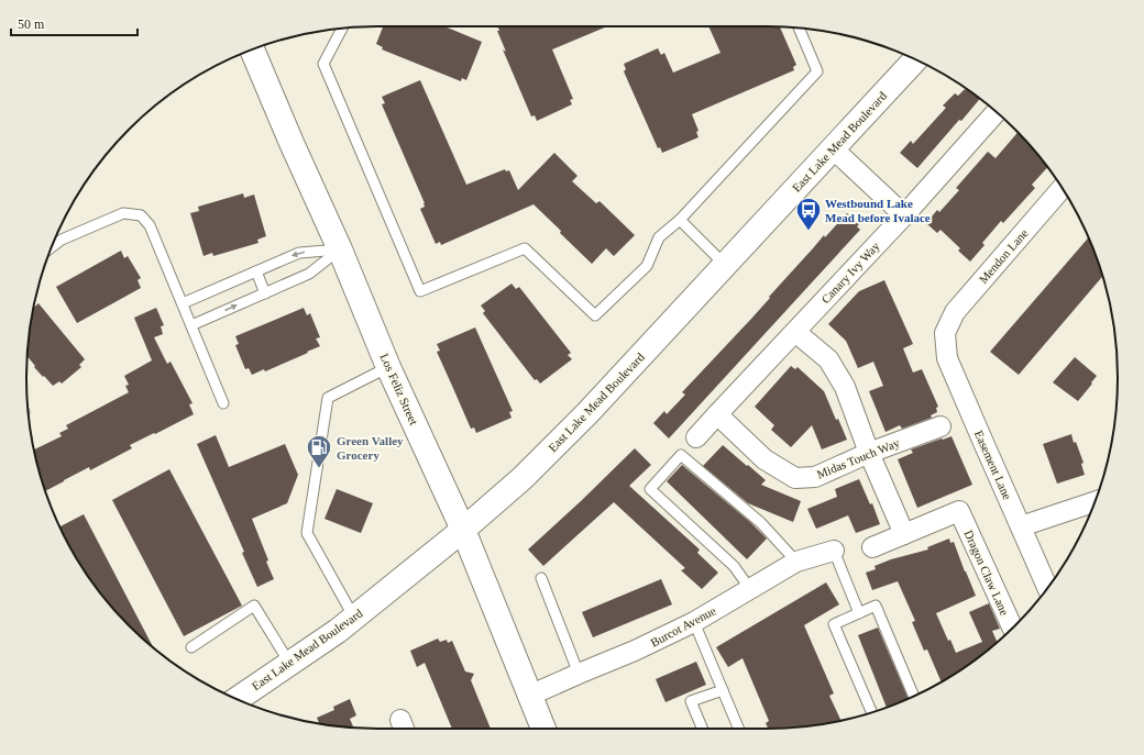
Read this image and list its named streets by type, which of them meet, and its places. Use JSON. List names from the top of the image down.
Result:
{
  "streets": {
    "main road": ["East Lake Mead Boulevard", "Los Feliz Street"],
    "street": [
      "Mendon Lane",
      "Canary Ivy Way",
      "Midas Touch Way",
      "Easement Lane",
      "Dragon Claw Lane",
      "Burcot Avenue"
    ]
  },
  "crossings": [
    ["East Lake Mead Boulevard", "Los Feliz Street"],
    ["Mendon Lane", "Easement Lane"],
    ["Canary Ivy Way", "Midas Touch Way"],
    ["Los Feliz Street", "Burcot Avenue"]
  ],
  "places": {
    "bus stop": ["Westbound Lake Mead before Ivalace"],
    "fuel station": ["Green Valley Grocery"]
  },
  "scale_bar": "50 m"
}
